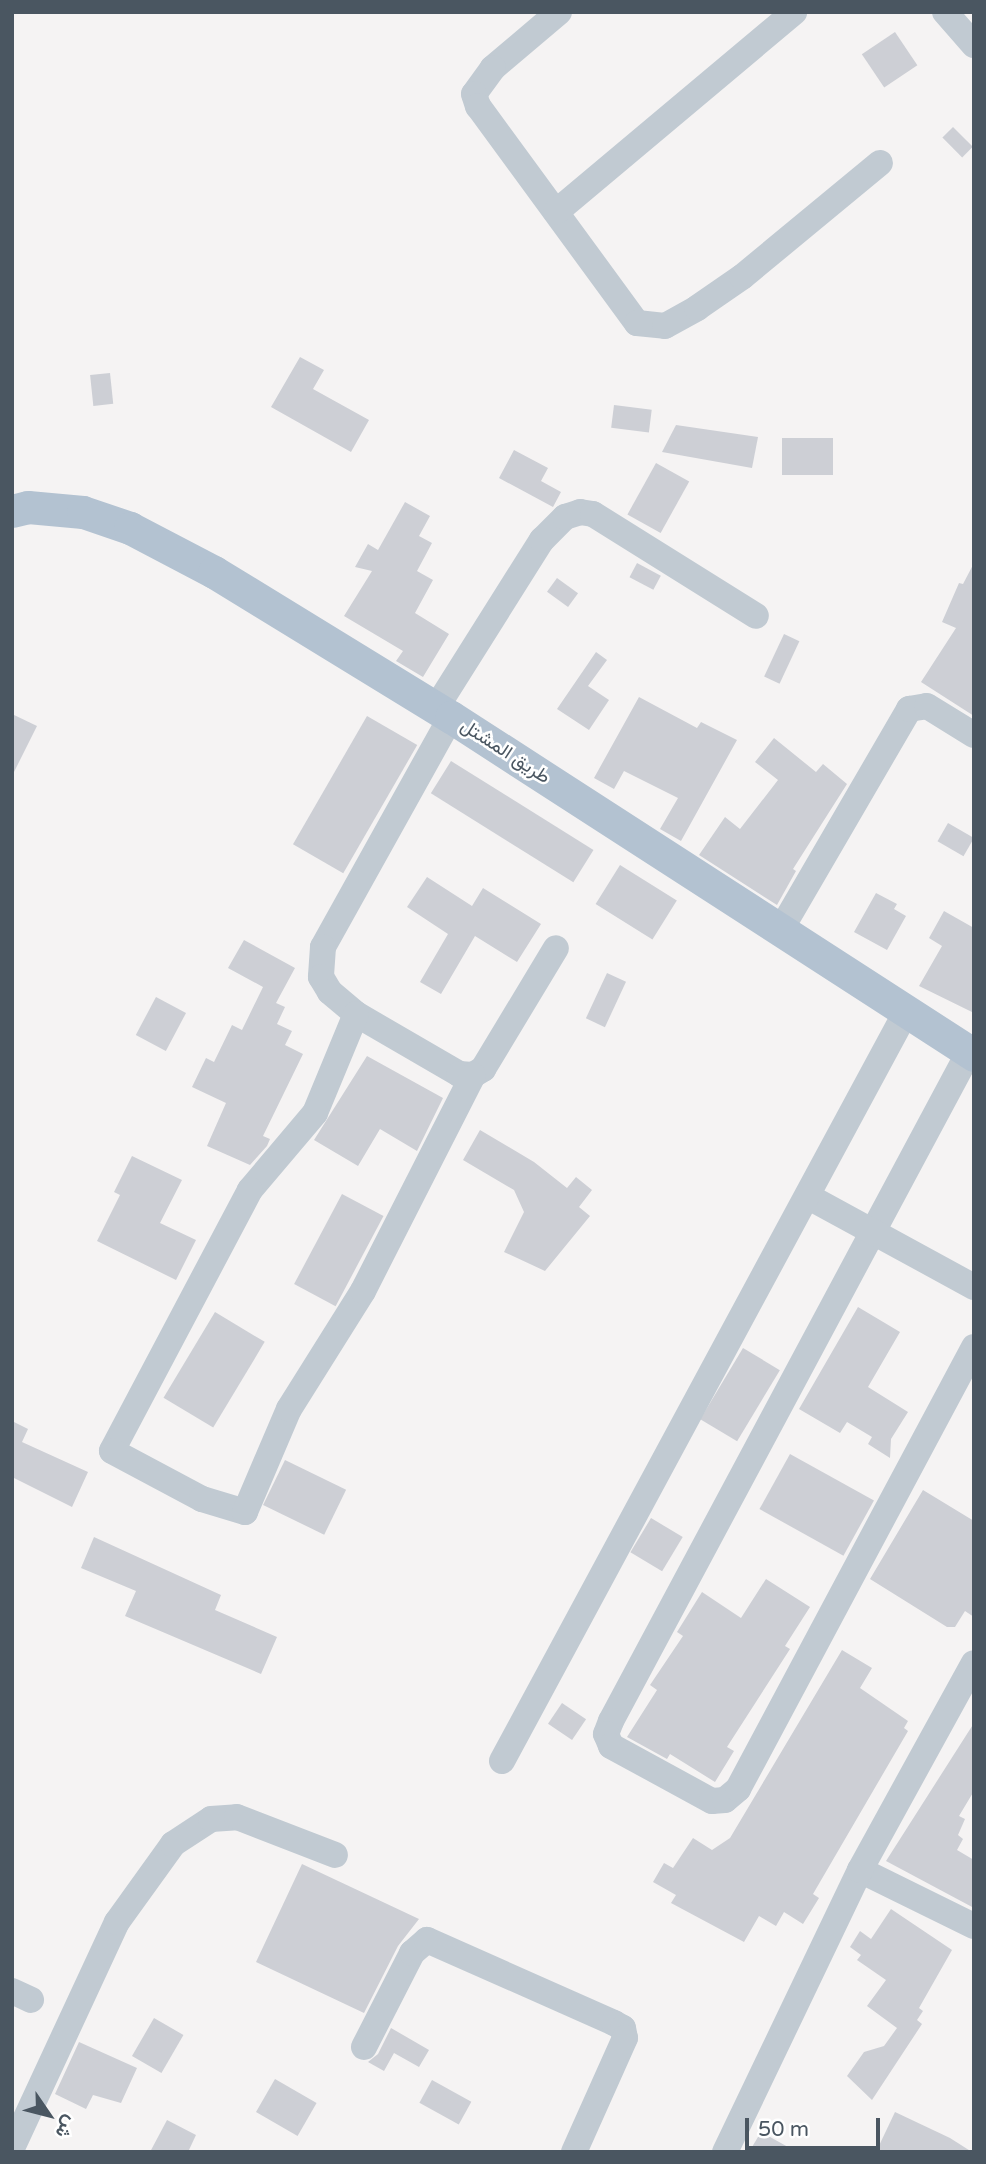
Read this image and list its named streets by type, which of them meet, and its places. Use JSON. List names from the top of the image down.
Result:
{
  "streets": {
    "main road": ["طريق المشتل"]
  },
  "scale_bar": "50 m",
  "north": "bottom right"
}
